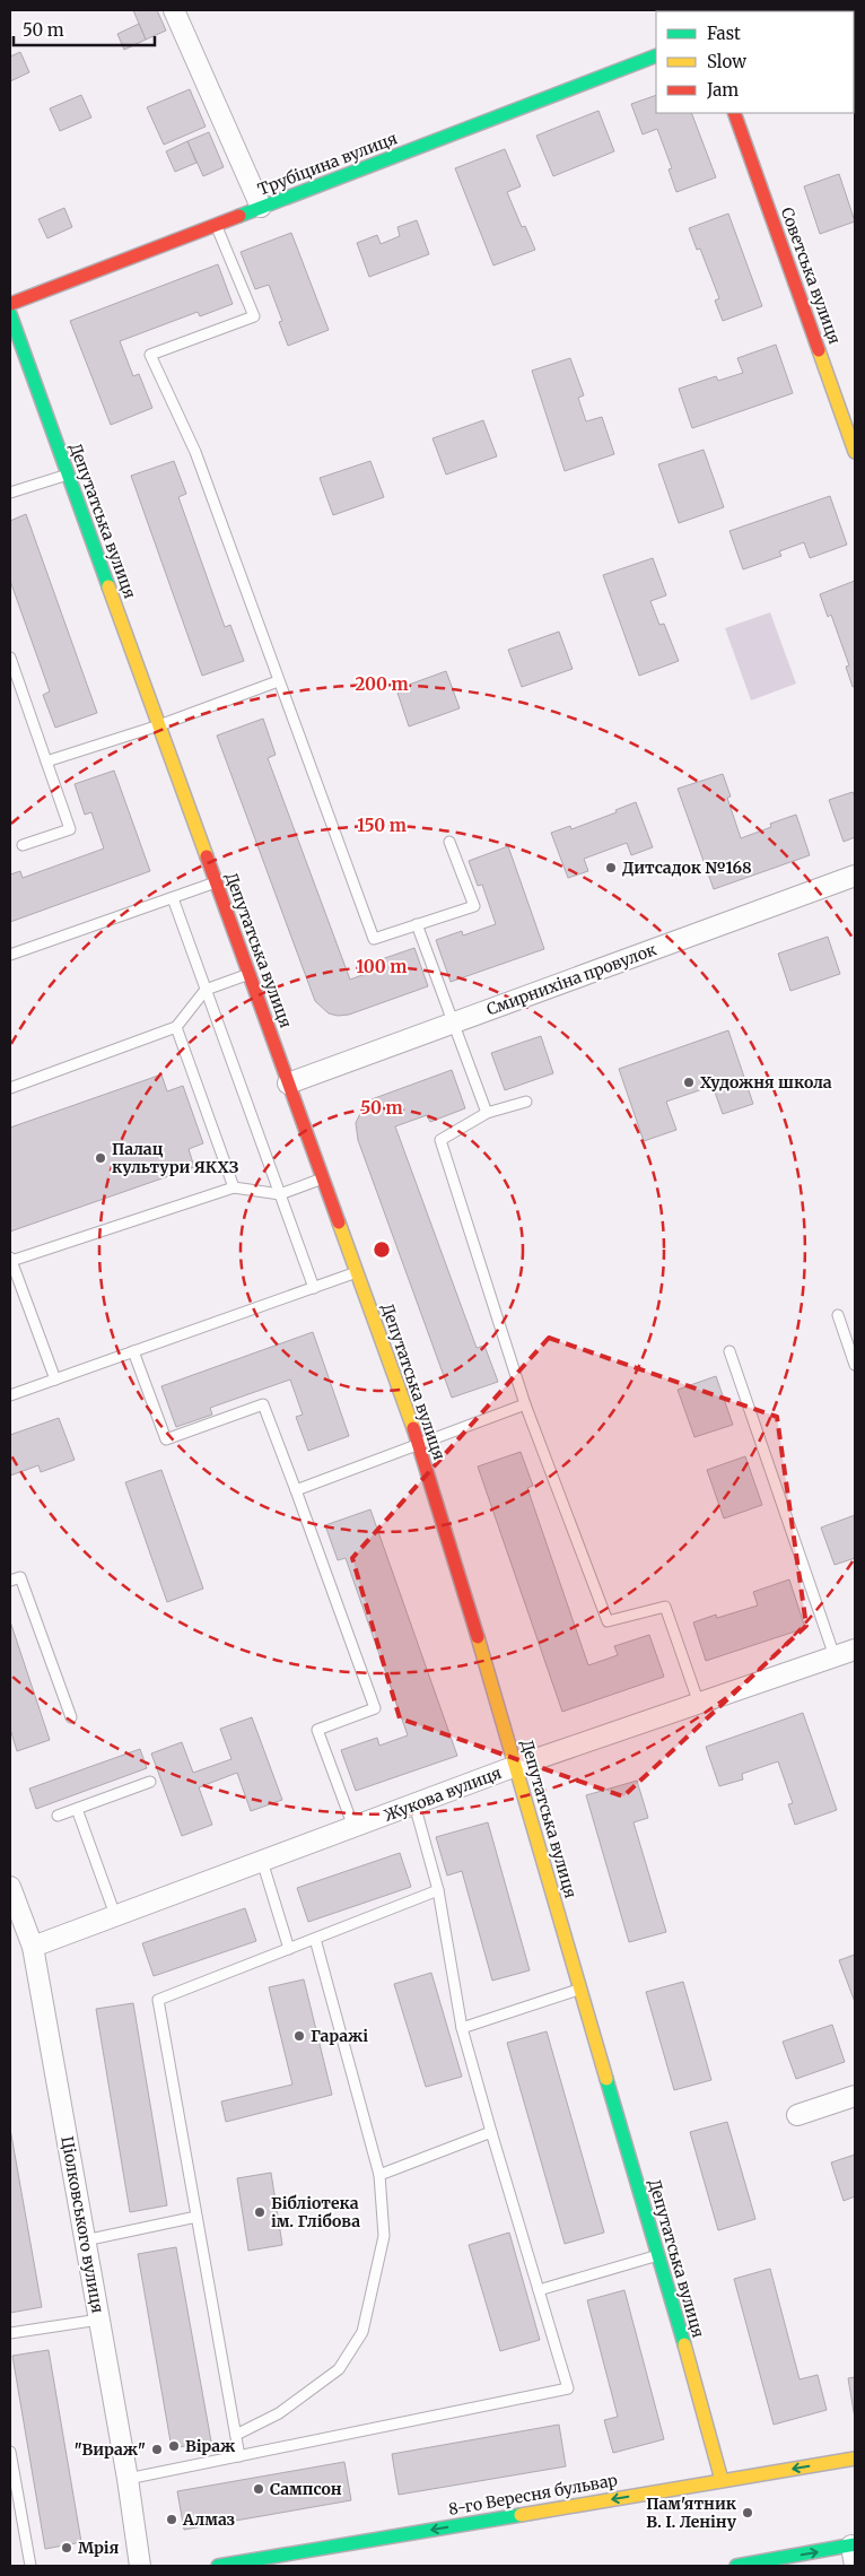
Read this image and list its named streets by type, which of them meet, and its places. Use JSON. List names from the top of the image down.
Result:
{
  "streets": {
    "street": [
      "Трубіцина вулиця",
      "Советська вулиця",
      "Депутатська вулиця",
      "Смирнихіна провулок",
      "Жукова вулиця",
      "Ціолковського вулиця",
      "8-го Вересня бульвар"
    ]
  },
  "crossings": [
    ["Депутатська вулиця", "Смирнихіна провулок"],
    ["Депутатська вулиця", "Жукова вулиця"],
    ["Депутатська вулиця", "8-го Вересня бульвар"],
    ["Жукова вулиця", "Ціолковського вулиця"]
  ],
  "one_way": ["8-го Вересня бульвар"],
  "places": [
    "Дитсадок №168",
    "Художня школа",
    "Палац культури ЯКХЗ",
    "Гаражі",
    "Бібліотека ім. Глібова",
    "Віраж",
    "\"Вираж\"",
    "Сампсон",
    "Пам'ятник В. І. Леніну",
    "Алмаз",
    "Мрія"
  ],
  "legend": ["Fast", "Slow", "Jam"],
  "scale_bar": "50 m",
  "rings": [
    "200 m",
    "150 m",
    "100 m",
    "50 m"
  ]
}
